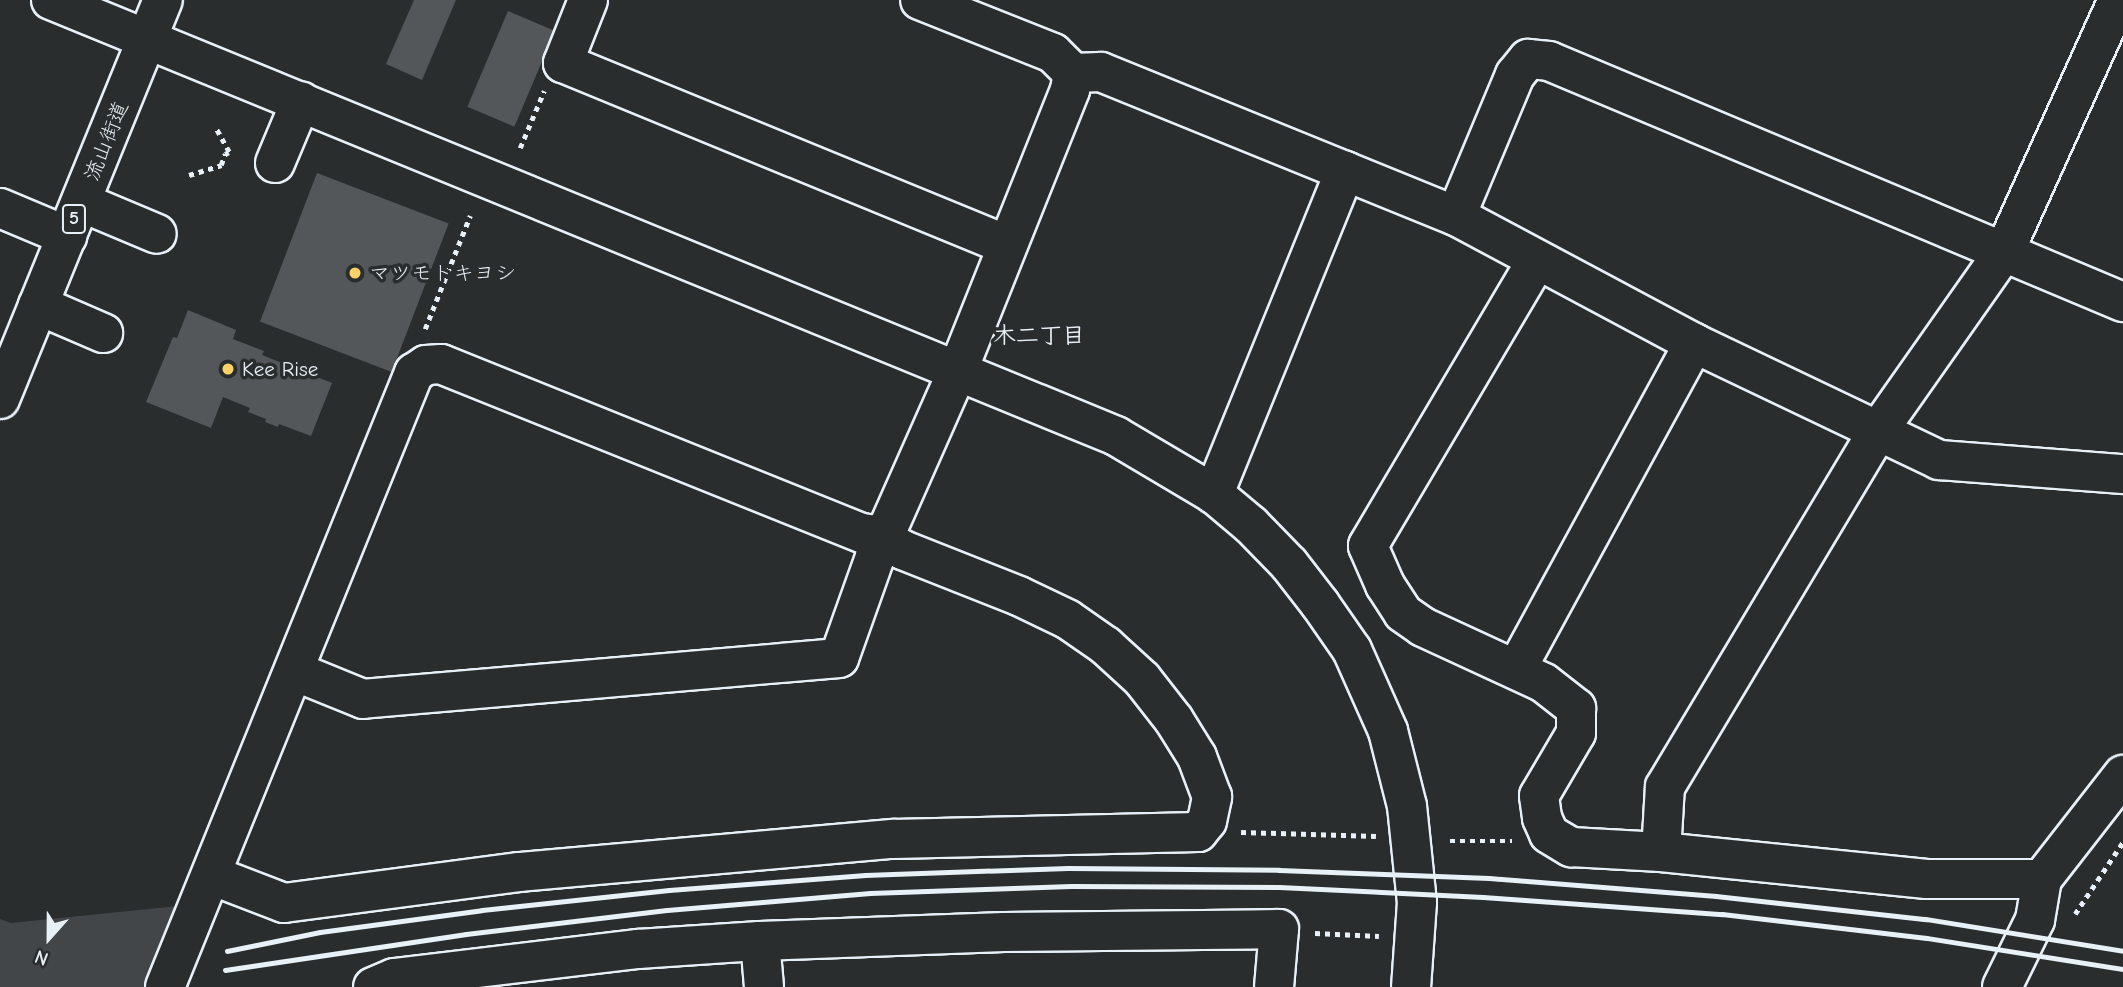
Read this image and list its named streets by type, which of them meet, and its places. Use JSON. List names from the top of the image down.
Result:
{
  "streets": {
    "street": ["流山街道", "5"]
  },
  "districts": ["木二丁目"],
  "places": ["マツモトキヨシ", "Kee Rise"],
  "north": "bottom"
}
